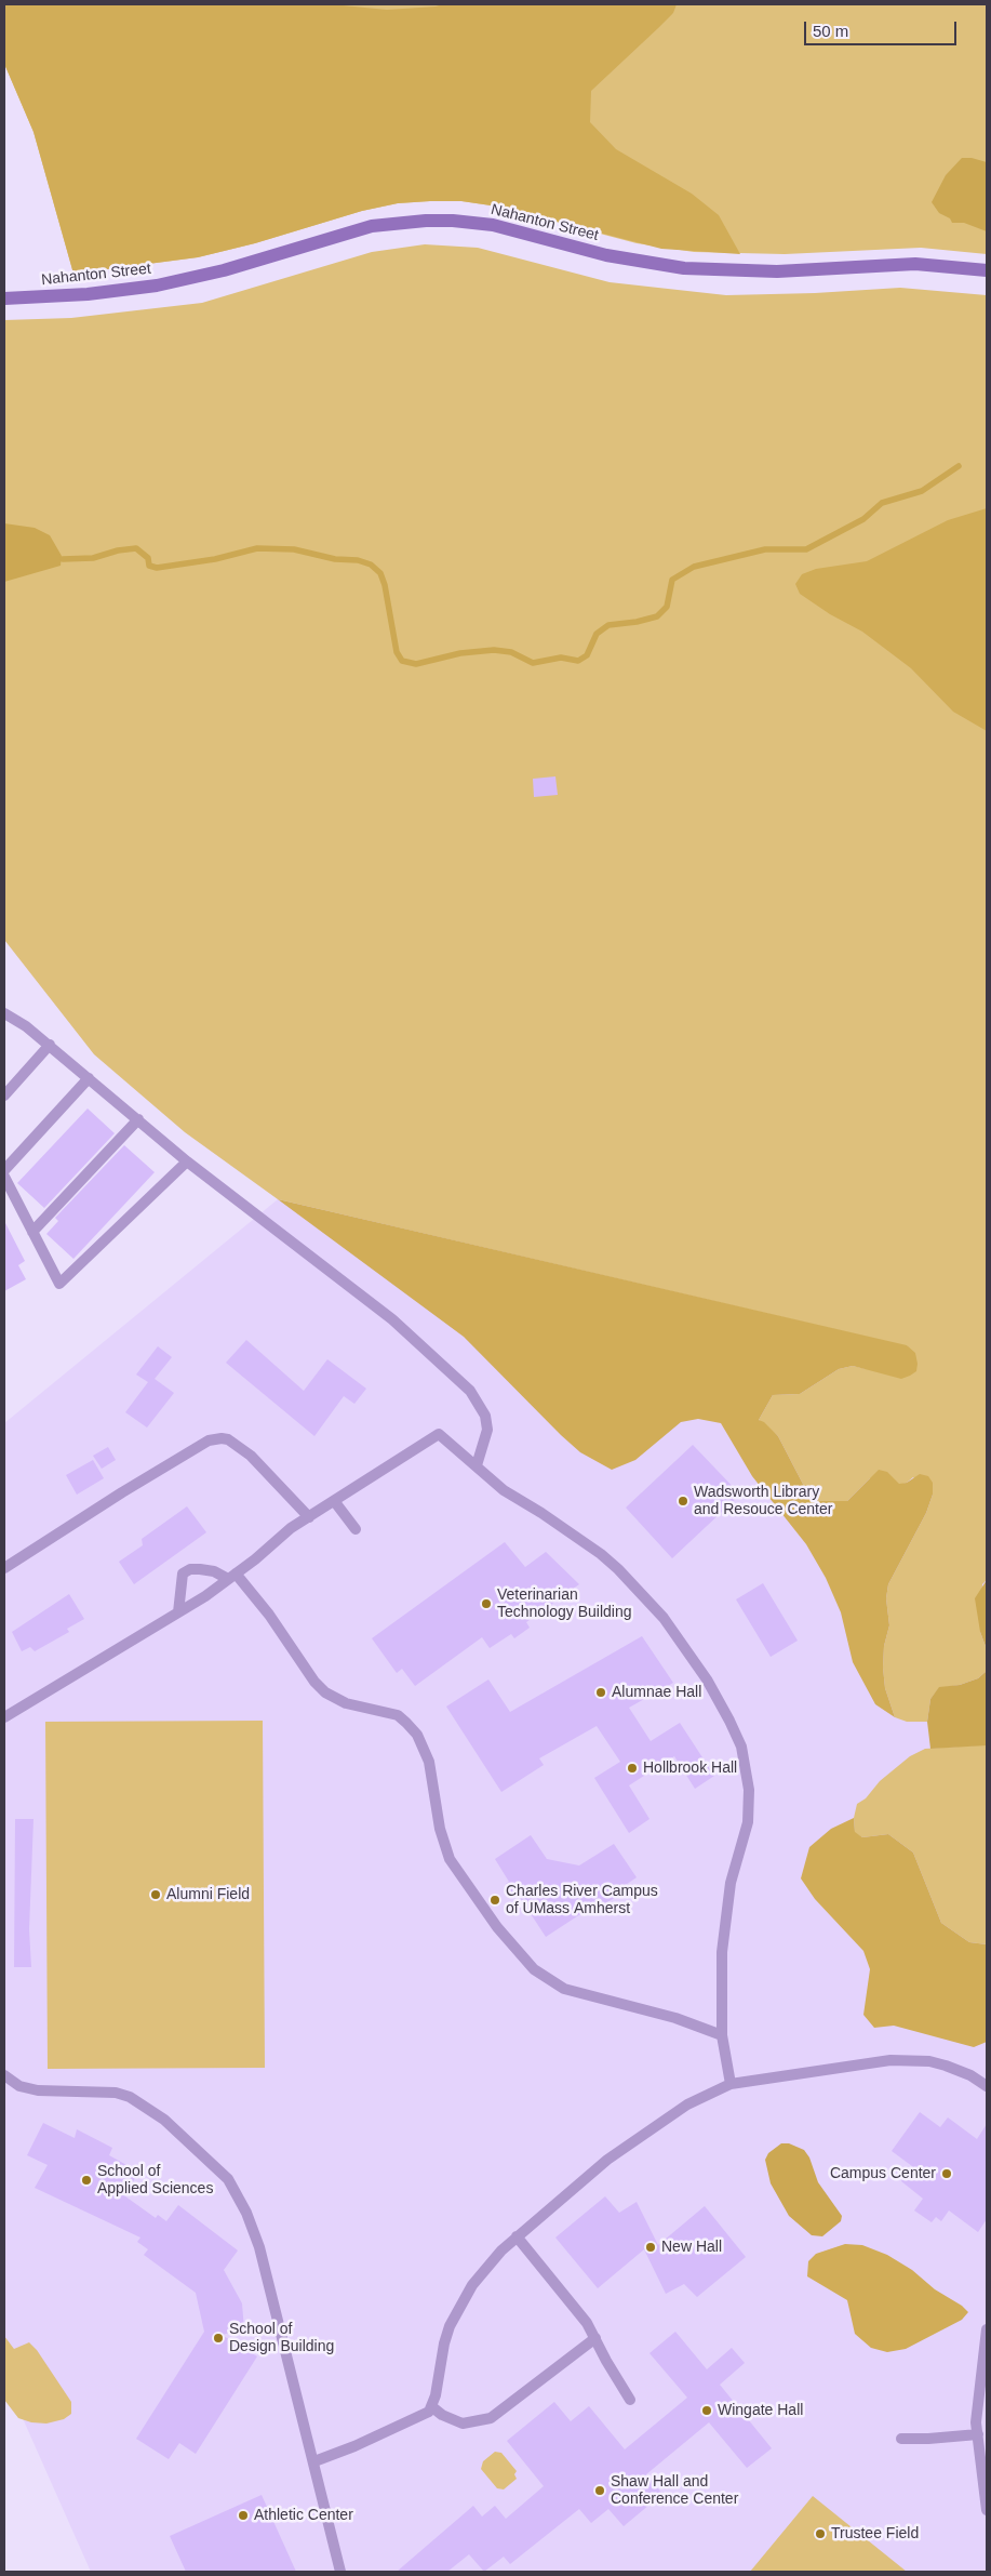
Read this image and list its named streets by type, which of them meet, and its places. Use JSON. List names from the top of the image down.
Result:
{
  "streets": {
    "main road": ["Nahanton Street"]
  },
  "places": [
    "Wadsworth Library and Resouce Center",
    "Veterinarian Technology Building",
    "Alumnae Hall",
    "Hollbrook Hall",
    "Alumni Field",
    "Charles River Campus of UMass Amherst",
    "Campus Center",
    "School of Applied Sciences",
    "New Hall",
    "School of Design Building",
    "Wingate Hall",
    "Shaw Hall and Conference Center",
    "Athletic Center",
    "Trustee Field"
  ],
  "scale_bar": "50 m"
}
